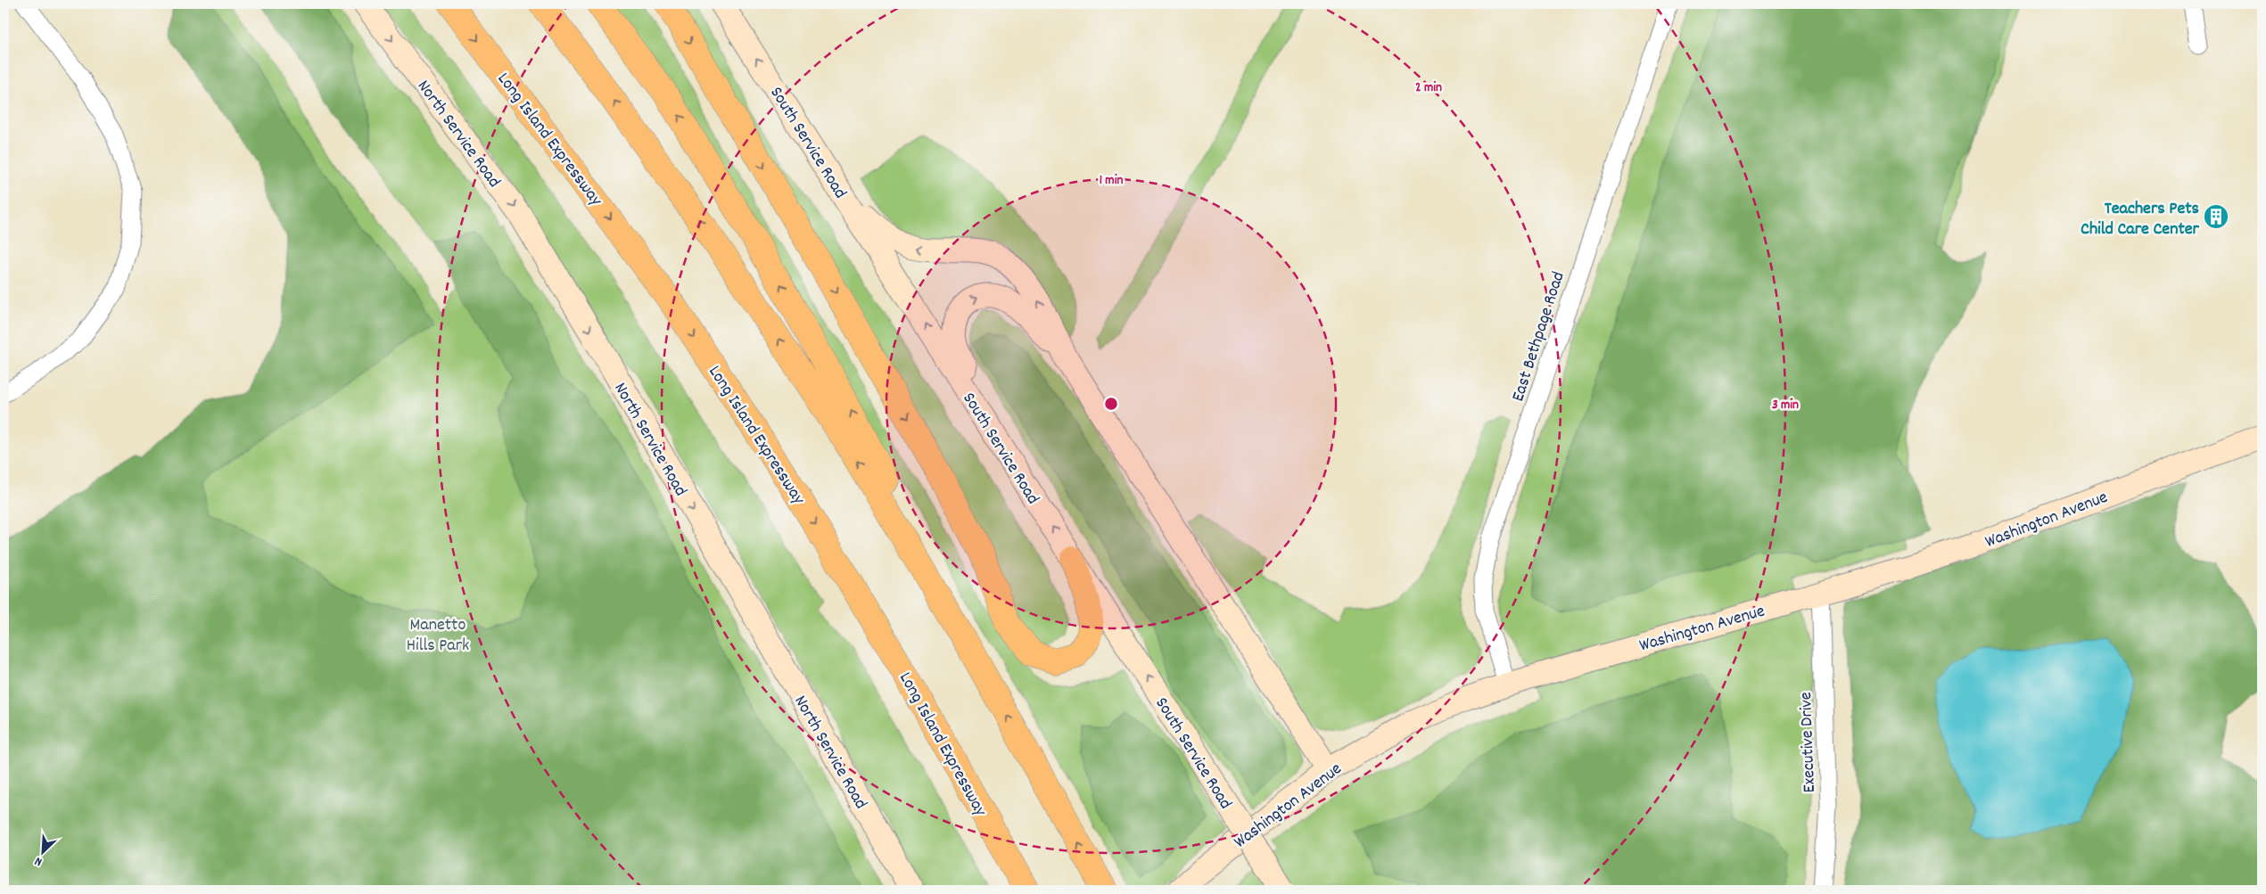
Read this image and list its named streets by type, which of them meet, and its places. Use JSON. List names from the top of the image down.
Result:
{
  "streets": {
    "highway": ["Long Island Expressway"],
    "main road": ["North Service Road", "South Service Road", "Washington Avenue"],
    "street": ["East Bethpage Road", "Executive Drive"]
  },
  "crossings": [
    ["East Bethpage Road", "Washington Avenue"],
    ["Washington Avenue", "Executive Drive"]
  ],
  "one_way": ["North Service Road"],
  "parks": ["Manetto Hills Park"],
  "places": {
    "building": ["Teachers Pets Child Care Center"]
  },
  "north": "bottom left",
  "rings": ["2 min", "1 min", "3 min"]
}
